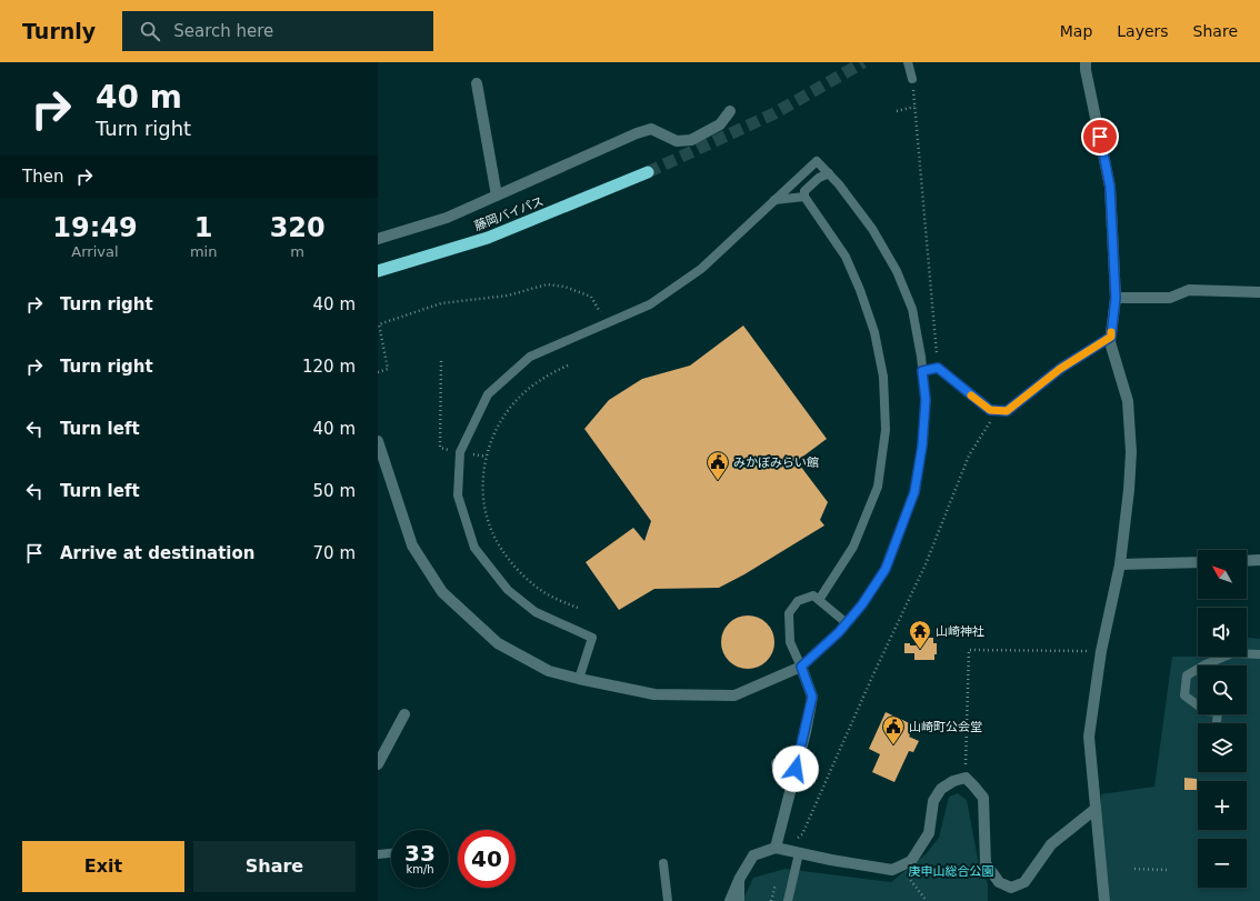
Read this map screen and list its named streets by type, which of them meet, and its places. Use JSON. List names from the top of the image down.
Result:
{
  "streets": {
    "highway": ["藤岡バイパス"]
  },
  "parks": ["庚申山総合公園"],
  "places": {
    "public building": ["みかぼみらい館", "山崎町公会堂"],
    "temple": ["山崎神社"]
  },
  "north": "top left",
  "page": {
    "header": "Turnly",
    "search": "Search here",
    "nav": ["Map", "Layers", "Share"],
    "turn": ["40 m", "Turn right"],
    "then": "Then",
    "eta": [
      "19:49",
      "Arrival",
      "1",
      "min",
      "320",
      "m"
    ],
    "list": [
      {
        "name": "Turn right",
        "value": "40 m"
      },
      {
        "name": "Turn right",
        "value": "120 m"
      },
      {
        "name": "Turn left",
        "value": "40 m"
      },
      {
        "name": "Turn left",
        "value": "50 m"
      },
      {
        "name": "Arrive at destination",
        "value": "70 m"
      }
    ],
    "map_buttons": ["+", "−"],
    "speed": "33 km/h",
    "limit": "40",
    "buttons": ["Exit", "Share"]
  }
}
